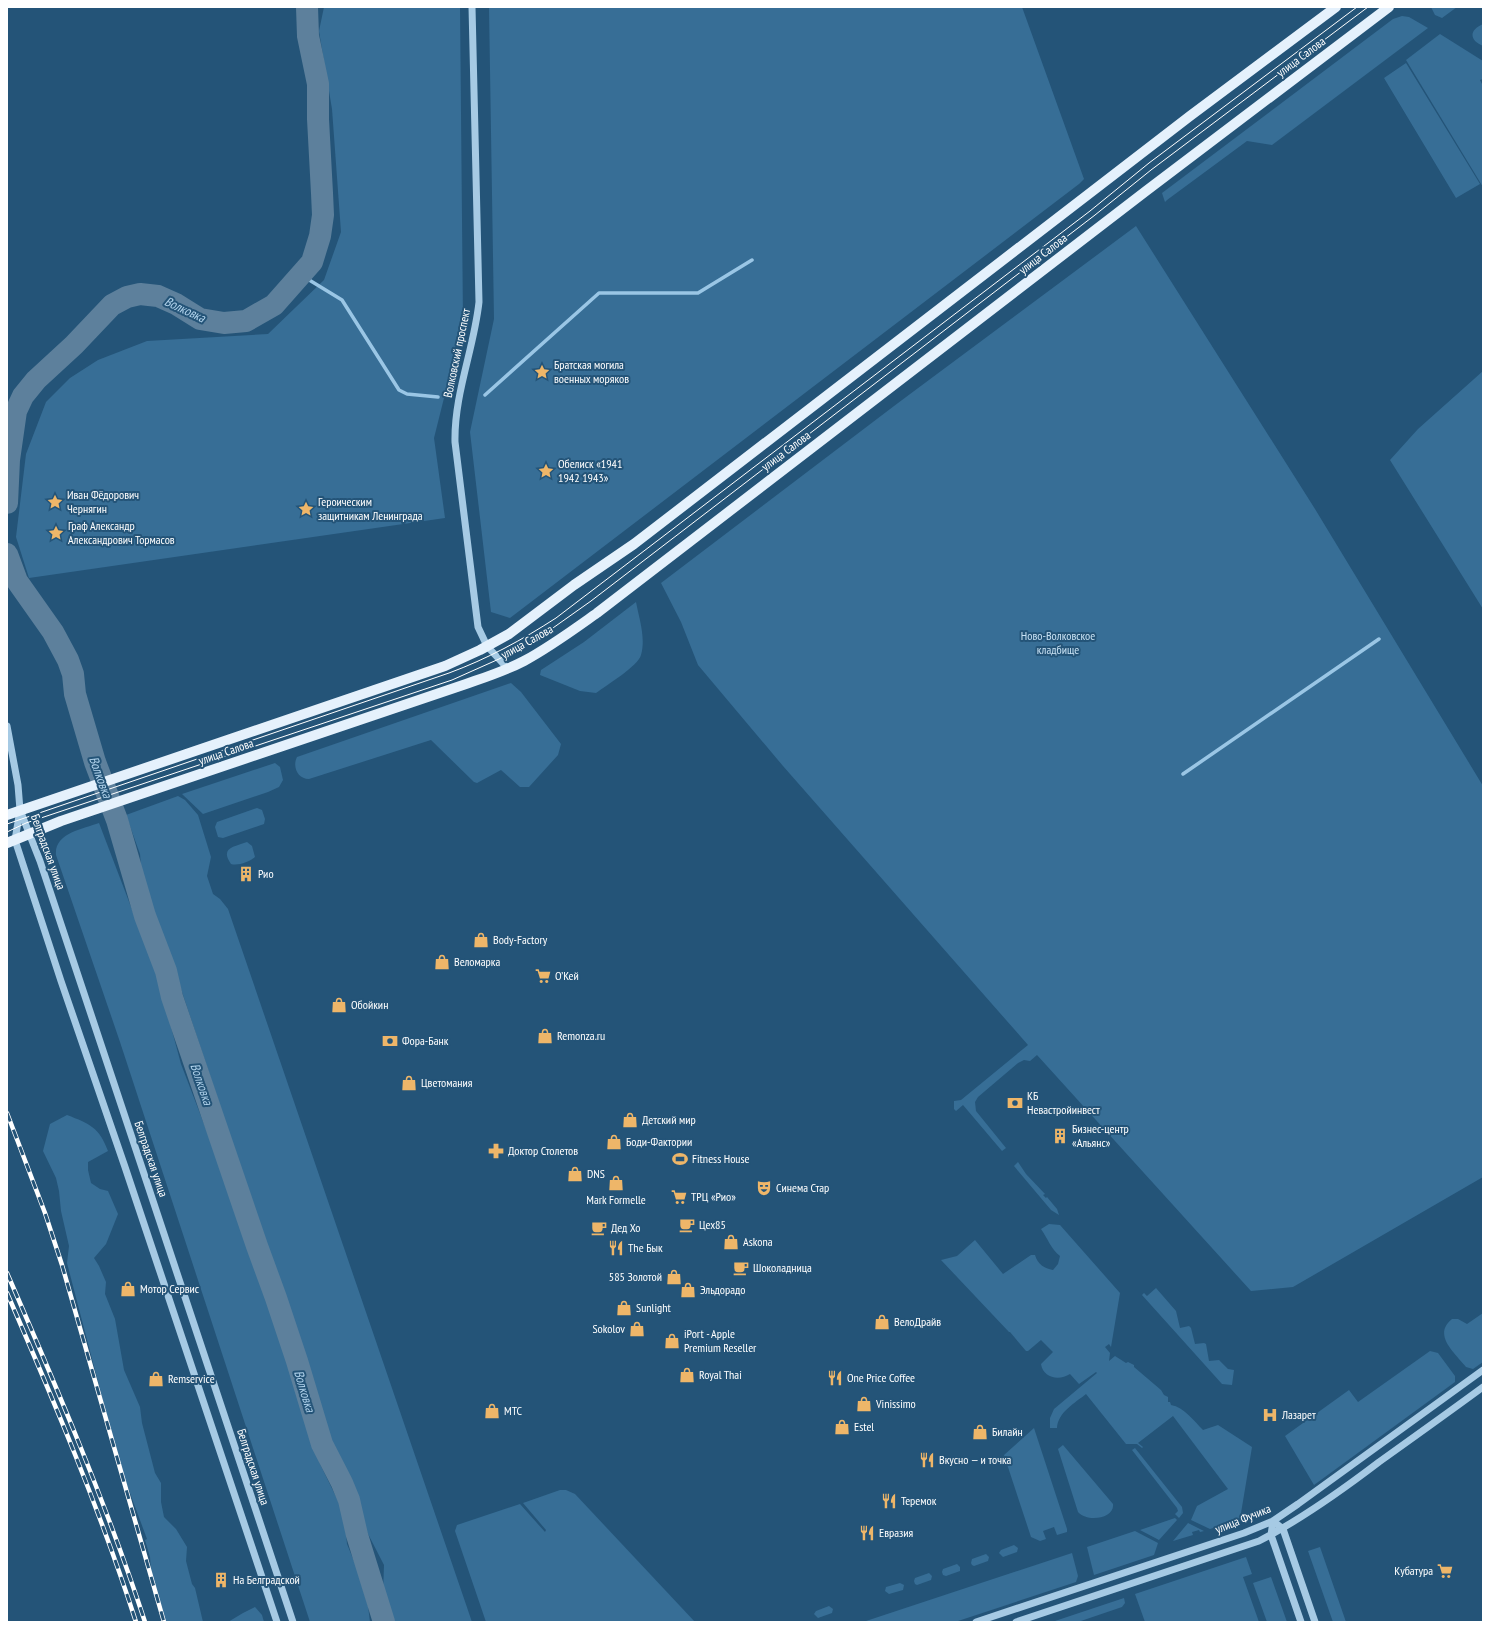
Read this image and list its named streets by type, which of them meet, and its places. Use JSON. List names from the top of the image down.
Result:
{
  "streets": {
    "main road": ["улица Салова"],
    "street": ["Волковский проспект", "Белградская улица", "улица Фучика"]
  },
  "crossings": [
    ["улица Салова", "Волковский проспект"],
    ["улица Салова", "Белградская улица"]
  ],
  "water": ["Волковка"],
  "parks": ["Ново-Волковское кладбище"],
  "places": {
    "place": [
      "Братская могила военных моряков",
      "Обелиск «1941 1942 1943»",
      "Иван Фёдорович Чернягин",
      "Героическим защитникам Ленинграда",
      "Граф Александр Александрович Тормасов"
    ],
    "building": ["Рио", "Бизнес-центр «Альянс»", "На Белградской"],
    "shop": [
      "Body-Factory",
      "Веломарка",
      "Обойкин",
      "Remonza.ru",
      "Цветомания",
      "Детский мир",
      "Боди-Фактории",
      "DNS",
      "Mark Formelle",
      "Askona",
      "585 Золотой",
      "Мотор Сервис",
      "Эльдорадо",
      "Sunlight",
      "ВелоДрайв",
      "Sokolov",
      "iPort - Apple Premium Reseller",
      "Royal Thai",
      "Remservice",
      "Vinissimo",
      "МТС",
      "Estel",
      "Билайн"
    ],
    "supermarket": ["О’Кей", "ТРЦ «Рио»", "Кубатура"],
    "bank": ["Фора-Банк", "КБ Невастройинвест"],
    "pharmacy": ["Доктор Столетов"],
    "sports": ["Fitness House"],
    "theatre": ["Синема Стар"],
    "cafe": ["Цех85", "Дед Хо", "Шоколадница"],
    "restaurant": [
      "The Бык",
      "One Price Coffee",
      "Вкусно — и точка",
      "Теремок",
      "Евразия"
    ],
    "hospital": ["Лазарет"]
  }
}
